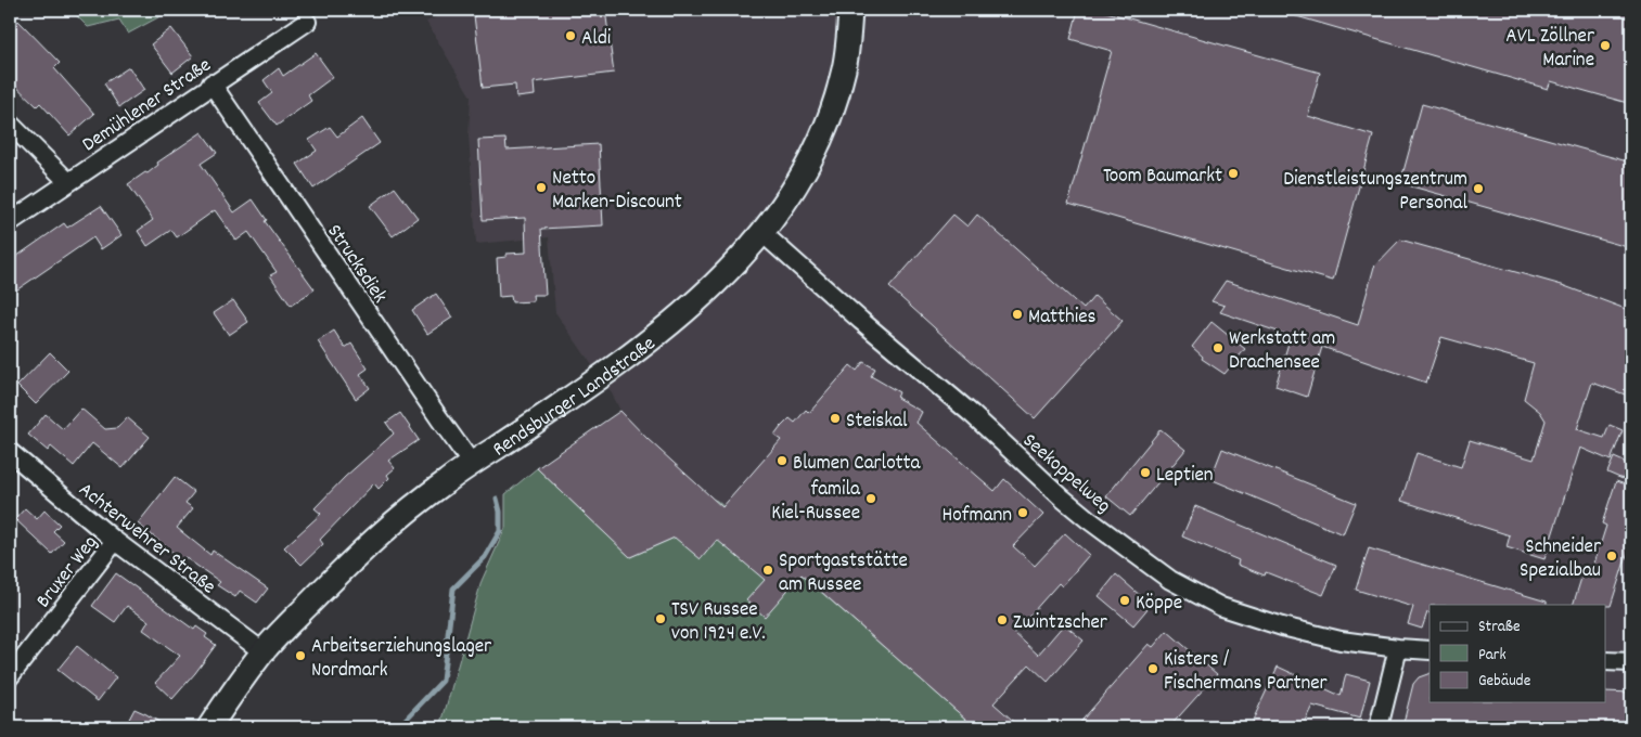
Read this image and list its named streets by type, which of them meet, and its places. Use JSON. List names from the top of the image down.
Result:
{
  "streets": {
    "street": [
      "Demühlener Straße",
      "Strucksdiek",
      "Rendsburger Landstraße",
      "Seekoppelweg",
      "Achterwehrer Straße",
      "Bruxer Weg"
    ]
  },
  "crossings": [
    ["Demühlener Straße", "Strucksdiek"],
    ["Strucksdiek", "Rendsburger Landstraße"],
    ["Rendsburger Landstraße", "Seekoppelweg"],
    ["Rendsburger Landstraße", "Achterwehrer Straße"],
    ["Achterwehrer Straße", "Bruxer Weg"]
  ],
  "places": [
    "Aldi",
    "AVL Zöllner Marine",
    "Toom Baumarkt",
    "Netto Marken-Discount",
    "Dienstleistungszentrum Personal",
    "Matthies",
    "Werkstatt am Drachensee",
    "Steiskal",
    "Blumen Carlotta",
    "Leptien",
    "famila Kiel-Russee",
    "Hofmann",
    "Schneider Spezialbau",
    "Sportgaststätte am Russee",
    "Köppe",
    "TSV Russee von 1924 e.V.",
    "Zwintzscher",
    "Arbeitserziehungslager Nordmark",
    "Kisters / Fischermans Partner"
  ],
  "legend": ["Straße", "Park", "Gebäude"]
}
